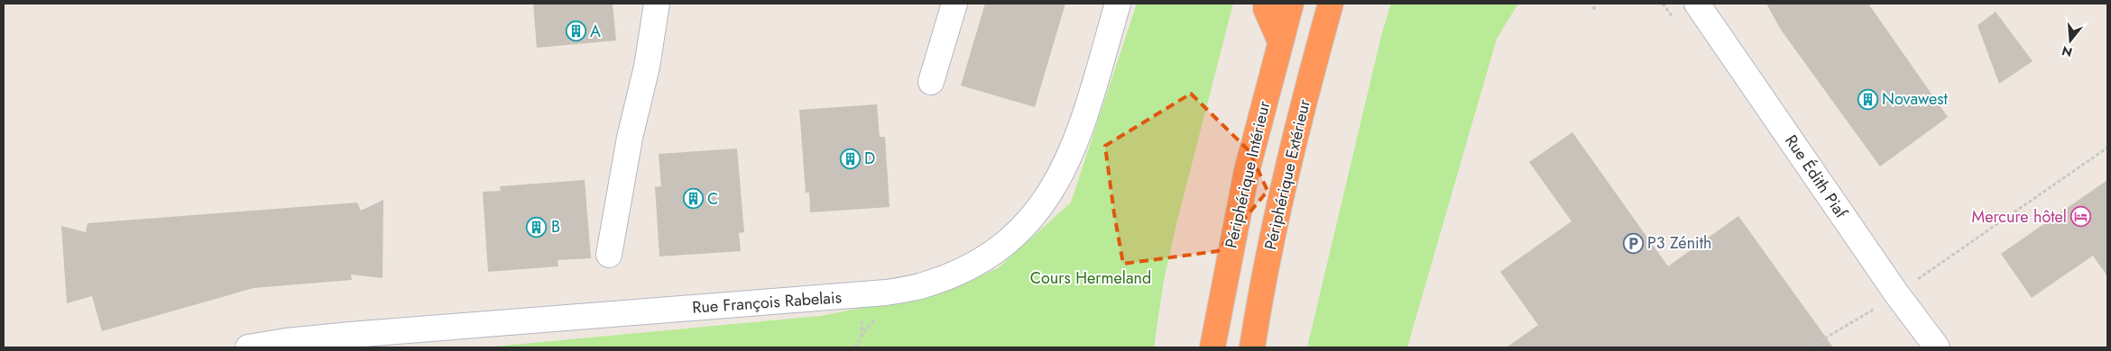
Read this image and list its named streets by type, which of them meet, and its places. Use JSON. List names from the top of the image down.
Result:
{
  "streets": {
    "highway": ["Périphérique Intérieur", "Périphérique Extérieur"],
    "street": ["Rue Édith Piaf", "Rue François Rabelais"]
  },
  "parks": ["Cours Hermeland"],
  "places": {
    "building": [
      "A",
      "Novawest",
      "D",
      "C",
      "B"
    ],
    "hotel": ["Mercure hôtel"],
    "parking": ["P3 Zénith"]
  },
  "north": "bottom"
}
